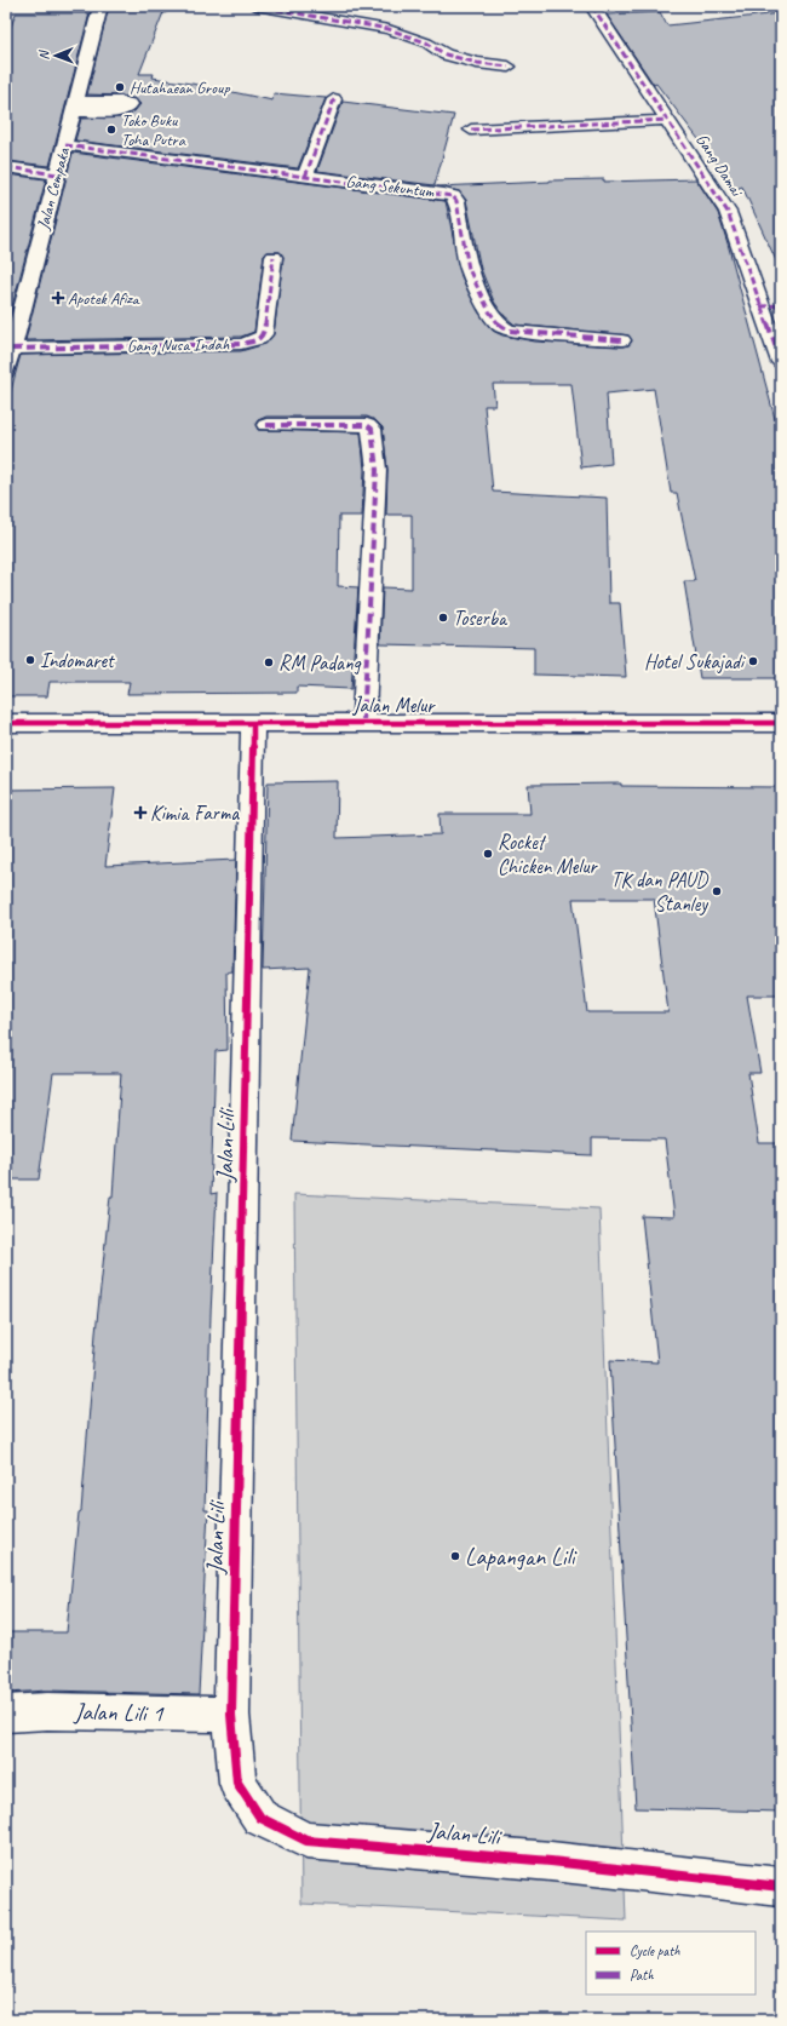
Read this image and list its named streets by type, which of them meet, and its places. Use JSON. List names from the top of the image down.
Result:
{
  "streets": {
    "street": [
      "Gang Damai",
      "Gang Sekuntum",
      "Jalan Cempaka",
      "Gang Nusa Indah",
      "Jalan Melur",
      "Jalan Lili",
      "Jalan Lili 1"
    ]
  },
  "crossings": [
    ["Gang Sekuntum", "Jalan Cempaka"],
    ["Jalan Cempaka", "Gang Nusa Indah"],
    ["Jalan Melur", "Jalan Lili"],
    ["Jalan Lili", "Jalan Lili 1"]
  ],
  "places": {
    "other": [
      "Hutahaean Group",
      "Toko Buku Toha Putra",
      "Toserba",
      "Indomaret",
      "Hotel Sukajadi",
      "RM Padang",
      "Rocket Chicken Melur",
      "TK dan PAUD Stanley",
      "Lapangan Lili"
    ],
    "health": ["Apotek Afiza", "Kimia Farma"]
  },
  "legend": ["Cycle path", "Path"],
  "north": "left"
}
